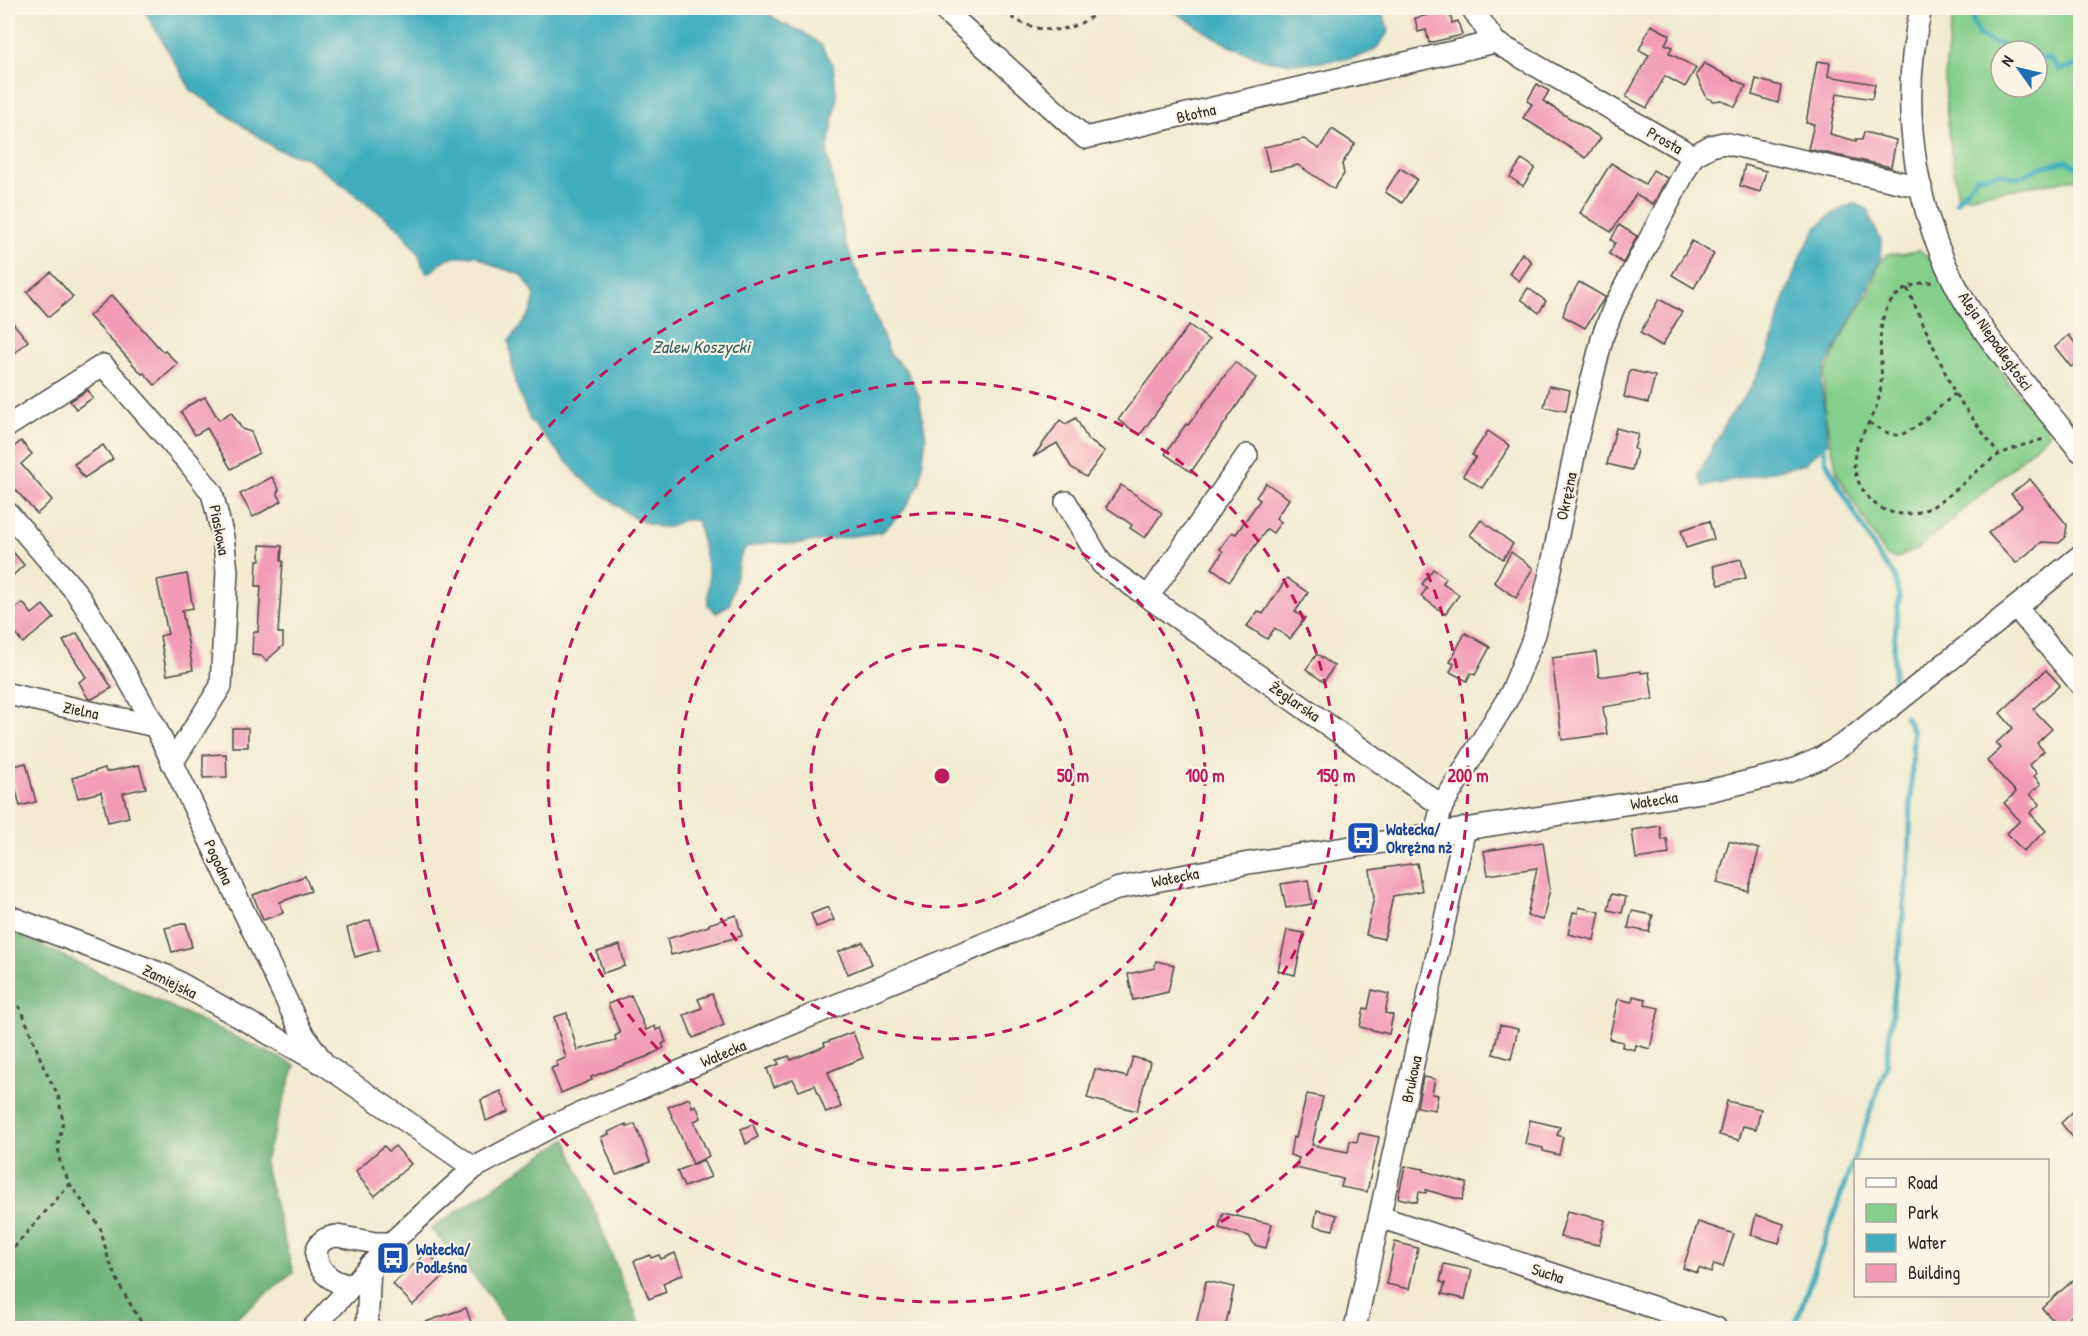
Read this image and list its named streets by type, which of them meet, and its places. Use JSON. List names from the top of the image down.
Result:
{
  "streets": {
    "street": [
      "Błotna",
      "Prosta",
      "Aleja Niepodległości",
      "Okrężna",
      "Piaskowa",
      "Żeglarska",
      "Zielna",
      "Wałecka",
      "Pogodna",
      "Zamiejska",
      "Brukowa",
      "Sucha"
    ]
  },
  "crossings": [
    ["Błotna", "Prosta"],
    ["Prosta", "Aleja Niepodległości"],
    ["Prosta", "Okrężna"],
    ["Okrężna", "Żeglarska"],
    ["Okrężna", "Wałecka"],
    ["Piaskowa", "Pogodna"],
    ["Zielna", "Pogodna"],
    ["Wałecka", "Pogodna"],
    ["Wałecka", "Brukowa"],
    ["Pogodna", "Zamiejska"],
    ["Brukowa", "Sucha"]
  ],
  "water": ["Zalew Koszycki"],
  "places": {
    "bus stop": ["Wałecka/ Okrężna nż", "Wałecka/ Podleśna"]
  },
  "legend": [
    "Road",
    "Park",
    "Water",
    "Building"
  ],
  "north": "top left",
  "rings": [
    "50 m",
    "100 m",
    "150 m",
    "200 m"
  ]
}
